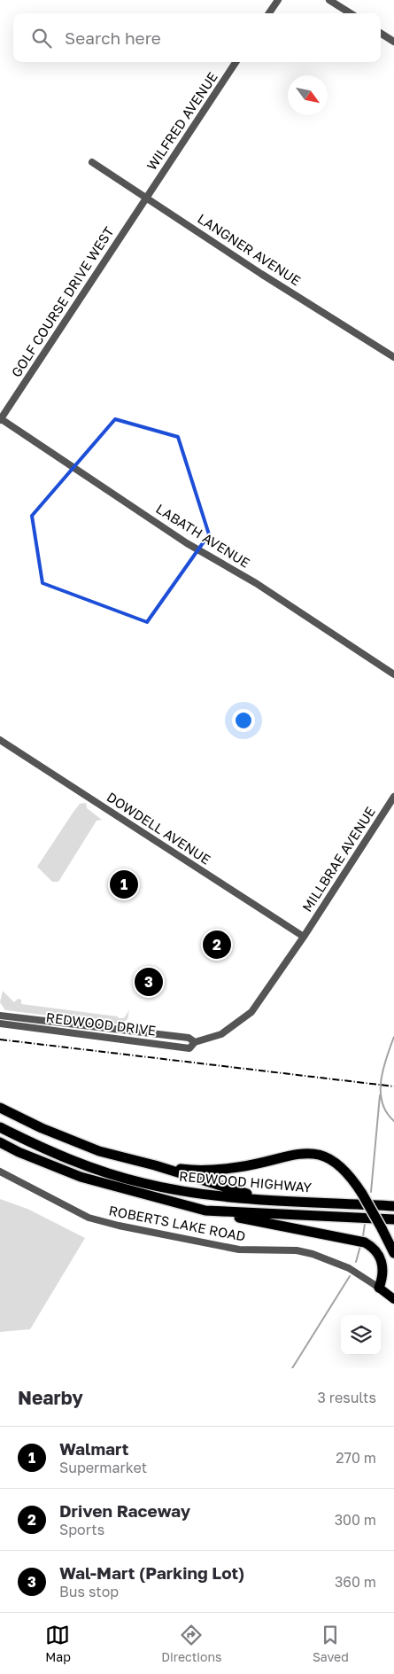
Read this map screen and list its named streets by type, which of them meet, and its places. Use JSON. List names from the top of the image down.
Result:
{
  "streets": {
    "highway": ["REDWOOD HIGHWAY"],
    "street": [
      "WILFRED AVENUE",
      "LANGNER AVENUE",
      "GOLF COURSE DRIVE WEST",
      "LABATH AVENUE",
      "DOWDELL AVENUE",
      "MILLBRAE AVENUE",
      "REDWOOD DRIVE",
      "ROBERTS LAKE ROAD"
    ]
  },
  "crossings": [
    ["WILFRED AVENUE", "LANGNER AVENUE"],
    ["WILFRED AVENUE", "GOLF COURSE DRIVE WEST"],
    ["LANGNER AVENUE", "GOLF COURSE DRIVE WEST"],
    ["GOLF COURSE DRIVE WEST", "LABATH AVENUE"],
    ["DOWDELL AVENUE", "MILLBRAE AVENUE"],
    ["DOWDELL AVENUE", "REDWOOD DRIVE"],
    ["MILLBRAE AVENUE", "REDWOOD DRIVE"]
  ],
  "north": "bottom right",
  "page": {
    "search": "Search here",
    "pins": ["1", "2", "3"],
    "heading": ["Nearby", "3 results"],
    "list": [
      {
        "mark": "1",
        "name": "Walmart",
        "note": "Supermarket",
        "value": "270 m"
      },
      {
        "mark": "2",
        "name": "Driven Raceway",
        "note": "Sports",
        "value": "300 m"
      },
      {
        "mark": "3",
        "name": "Wal-Mart (Parking Lot)",
        "note": "Bus stop",
        "value": "360 m"
      }
    ],
    "nav": ["Map", "Directions", "Saved"]
  }
}
